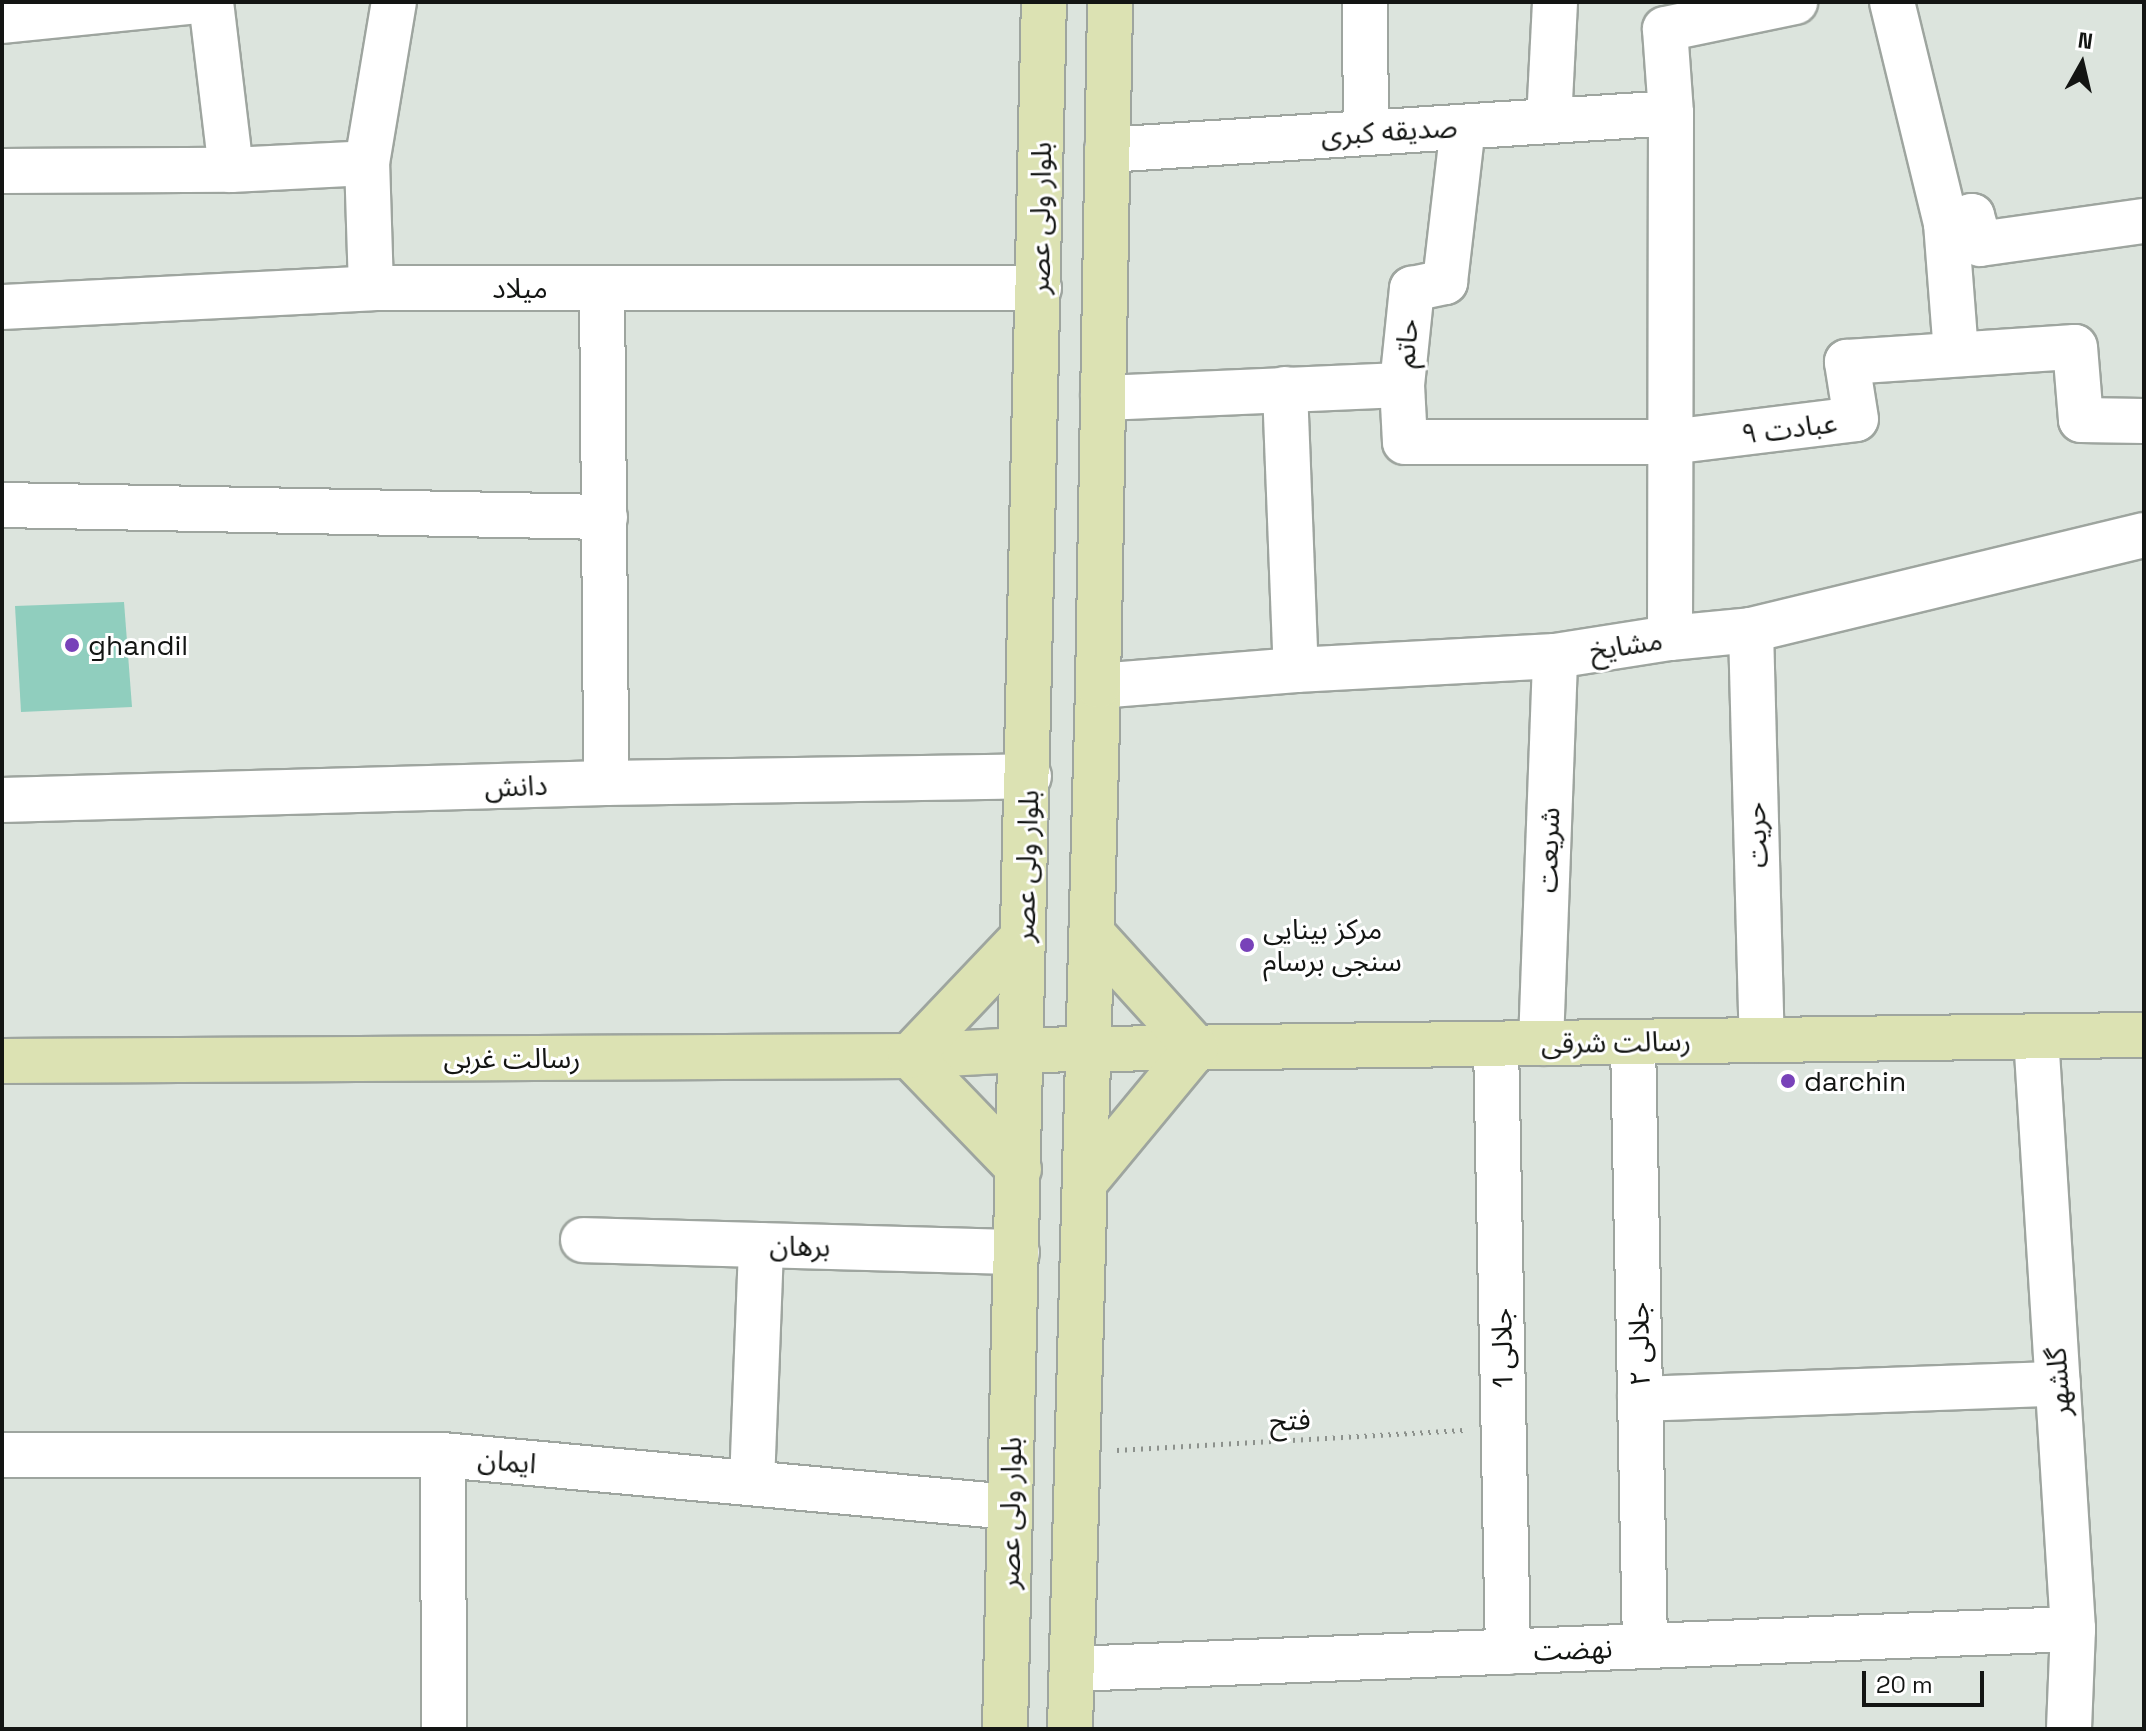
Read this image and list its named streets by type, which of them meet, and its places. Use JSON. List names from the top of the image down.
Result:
{
  "streets": {
    "main road": ["بلوار ولی عصر", "رسالت شرقی", "رسالت غربی"],
    "street": [
      "صدیقه کبری",
      "میلاد",
      "حاتم",
      "عبادت ۹",
      "مشایخ",
      "دانش",
      "حریت",
      "شریعت",
      "برهان",
      "جلالی ۲",
      "جلالی 1",
      "گلشهر",
      "ایمان",
      "نهضت"
    ],
    "path": ["فتح"]
  },
  "crossings": [
    ["صدیقه کبری", "حاتم"],
    ["بلوار ولی عصر", "میلاد"],
    ["بلوار ولی عصر", "دانش"],
    ["بلوار ولی عصر", "رسالت شرقی"],
    ["بلوار ولی عصر", "رسالت غربی"],
    ["بلوار ولی عصر", "برهان"],
    ["بلوار ولی عصر", "ایمان"],
    ["حاتم", "عبادت ۹"],
    ["مشایخ", "حریت"],
    ["مشایخ", "شریعت"],
    ["حریت", "رسالت شرقی"],
    ["شریعت", "رسالت شرقی"],
    ["رسالت شرقی", "رسالت غربی"],
    ["رسالت شرقی", "جلالی ۲"],
    ["رسالت شرقی", "جلالی 1"],
    ["رسالت شرقی", "گلشهر"],
    ["جلالی ۲", "نهضت"],
    ["جلالی 1", "فتح"],
    ["جلالی 1", "نهضت"],
    ["گلشهر", "نهضت"]
  ],
  "places": ["ghandil", "مرکز بینایی سنجی برسام", "darchin"],
  "scale_bar": "20 m",
  "north": "top"
}
